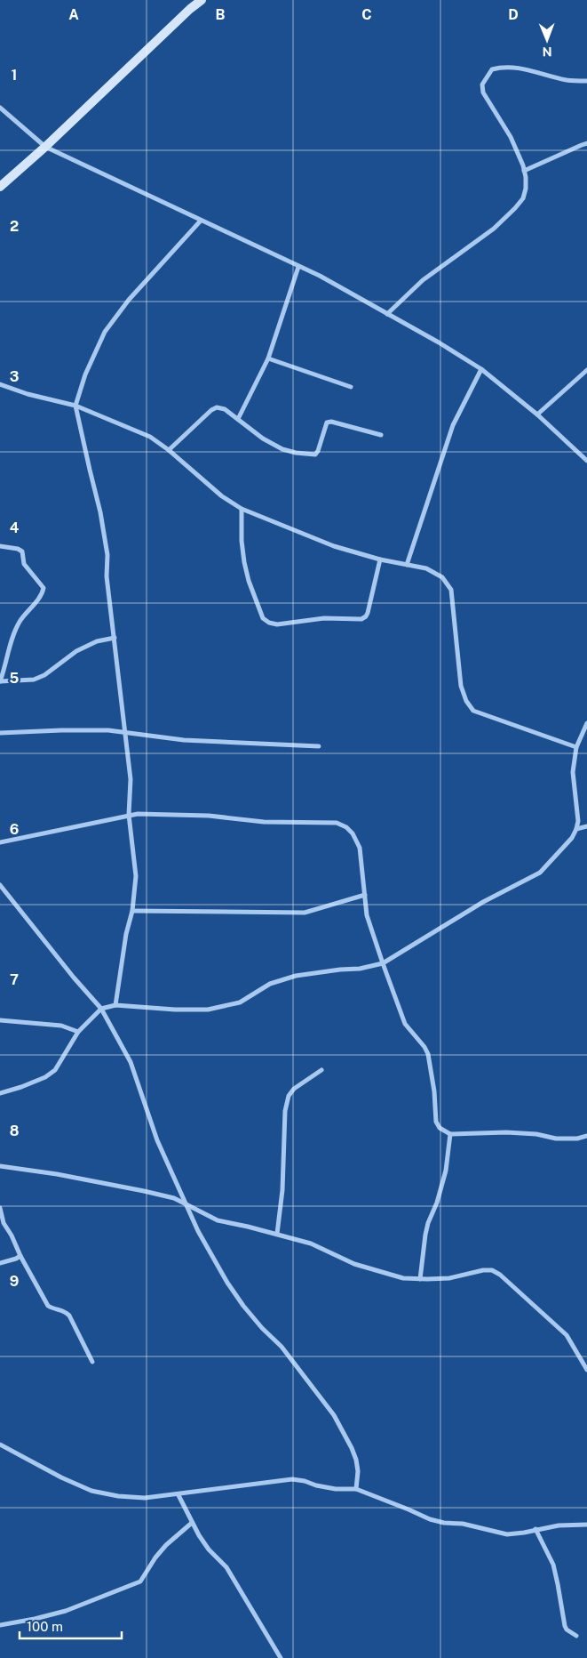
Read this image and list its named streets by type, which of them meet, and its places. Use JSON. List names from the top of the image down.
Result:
{
  "scale_bar": "100 m",
  "north": "bottom",
  "grid": {
    "columns": [
      "A",
      "B",
      "C",
      "D"
    ],
    "rows": [
      "1",
      "2",
      "3",
      "4",
      "5",
      "6",
      "7",
      "8",
      "9"
    ]
  }
}
